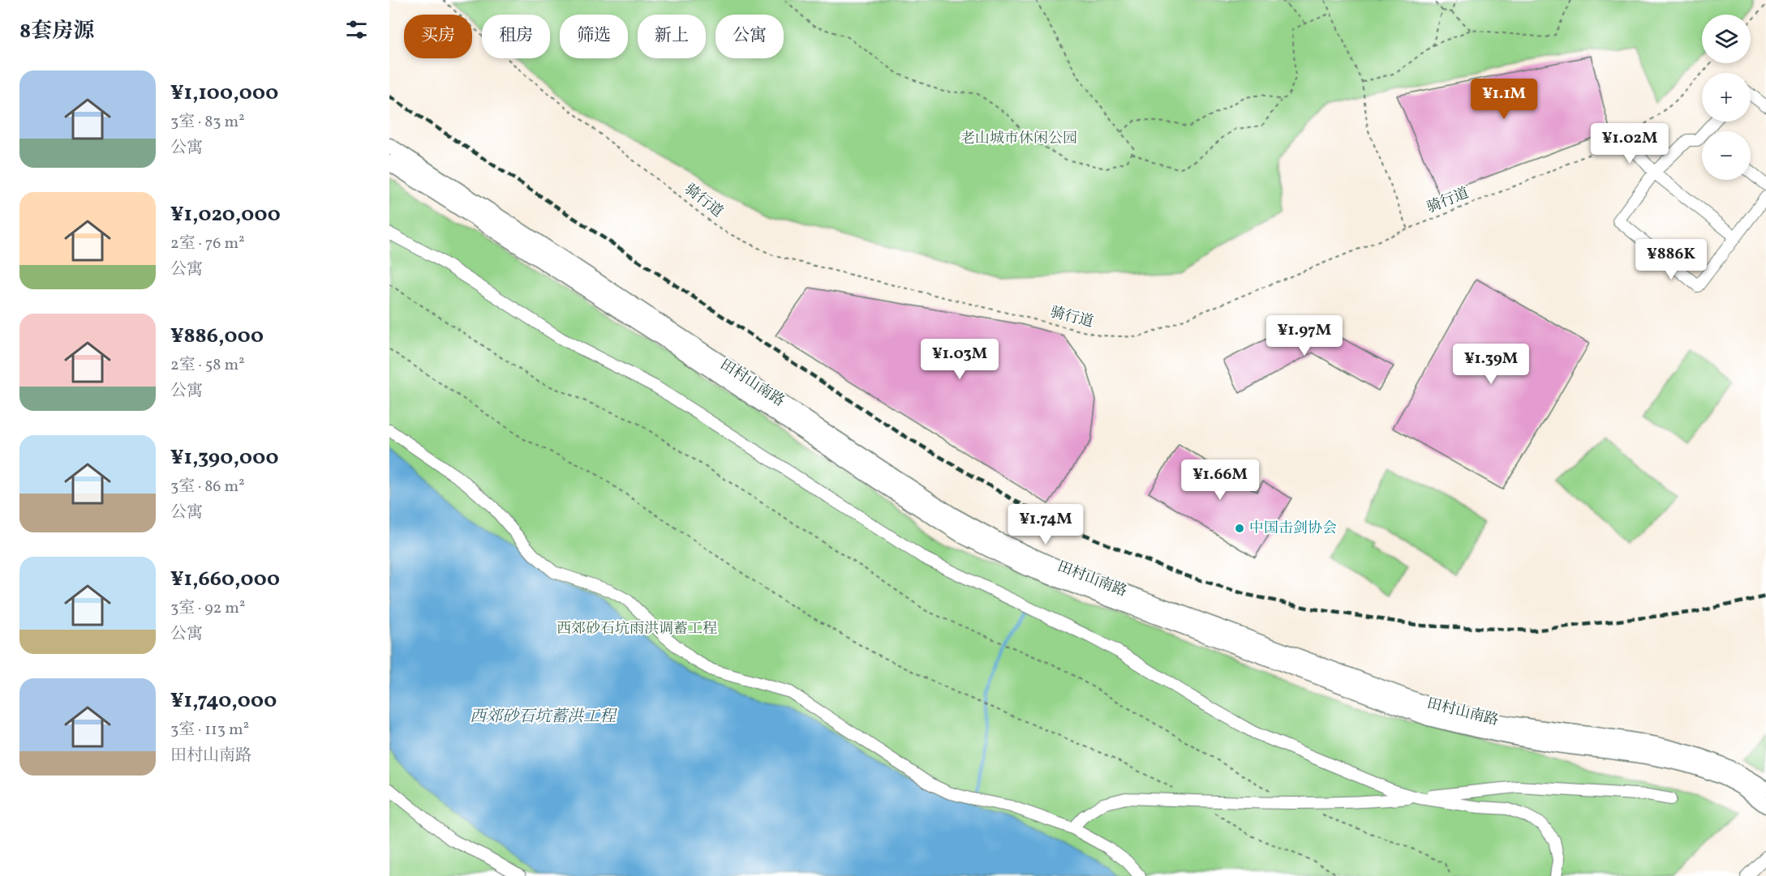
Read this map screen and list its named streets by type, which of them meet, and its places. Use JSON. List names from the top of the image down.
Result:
{
  "streets": {
    "main road": ["田村山南路"],
    "path": ["骑行道"]
  },
  "water": ["西郊砂石坑蓄洪工程"],
  "parks": ["老山城市休闲公园", "西郊砂石坑雨洪调蓄工程"],
  "places": ["中国击剑协会"],
  "page": {
    "heading": "8套房源",
    "map_buttons": ["+", "−"],
    "chip": [
      "买房",
      "租房",
      "筛选",
      "新上",
      "公寓"
    ],
    "list": [
      {
        "name": "¥1,100,000",
        "note": "3室 · 83 m² · 公寓"
      },
      {
        "name": "¥1,020,000",
        "note": "2室 · 76 m² · 公寓"
      },
      {
        "name": "¥886,000",
        "note": "2室 · 58 m² · 公寓"
      },
      {
        "name": "¥1,390,000",
        "note": "3室 · 86 m² · 公寓"
      },
      {
        "name": "¥1,660,000",
        "note": "3室 · 92 m² · 公寓"
      },
      {
        "name": "¥1,740,000",
        "note": "3室 · 113 m² · 田村山南路"
      }
    ],
    "price": [
      "¥1.1M",
      "¥1.02M",
      "¥886K",
      "¥1.97M",
      "¥1.03M",
      "¥1.39M",
      "¥1.66M",
      "¥1.74M"
    ]
  }
}
